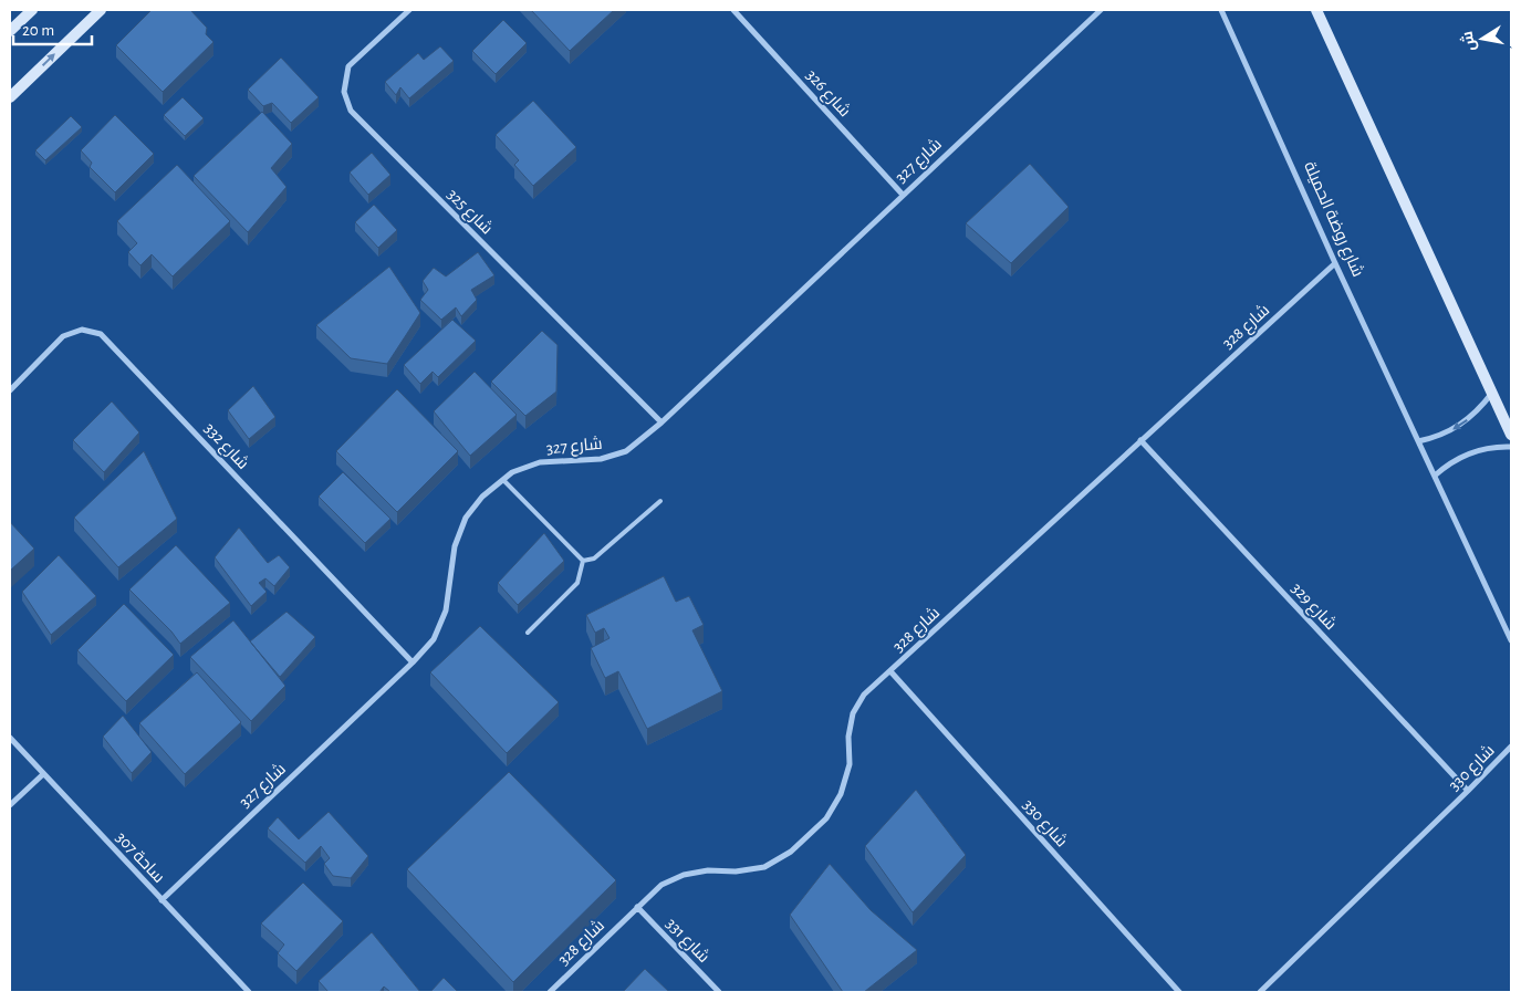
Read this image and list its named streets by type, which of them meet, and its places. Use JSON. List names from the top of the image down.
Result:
{
  "streets": {
    "street": [
      "شارع 326",
      "شارع 327",
      "شارع 325",
      "شارع روضة الحميلة",
      "شارع 328",
      "شارع 332",
      "شارع 329",
      "شارع 330",
      "ساحة 307",
      "شارع 331"
    ]
  },
  "crossings": [
    ["شارع 326", "شارع 327"],
    ["شارع 327", "شارع 325"],
    ["شارع 327", "شارع 332"],
    ["شارع 327", "ساحة 307"],
    ["شارع روضة الحميلة", "شارع 328"],
    ["شارع 328", "شارع 329"],
    ["شارع 328", "شارع 330"],
    ["شارع 328", "شارع 331"],
    ["شارع 329", "شارع 330"]
  ],
  "scale_bar": "20 m",
  "north": "left"
}
